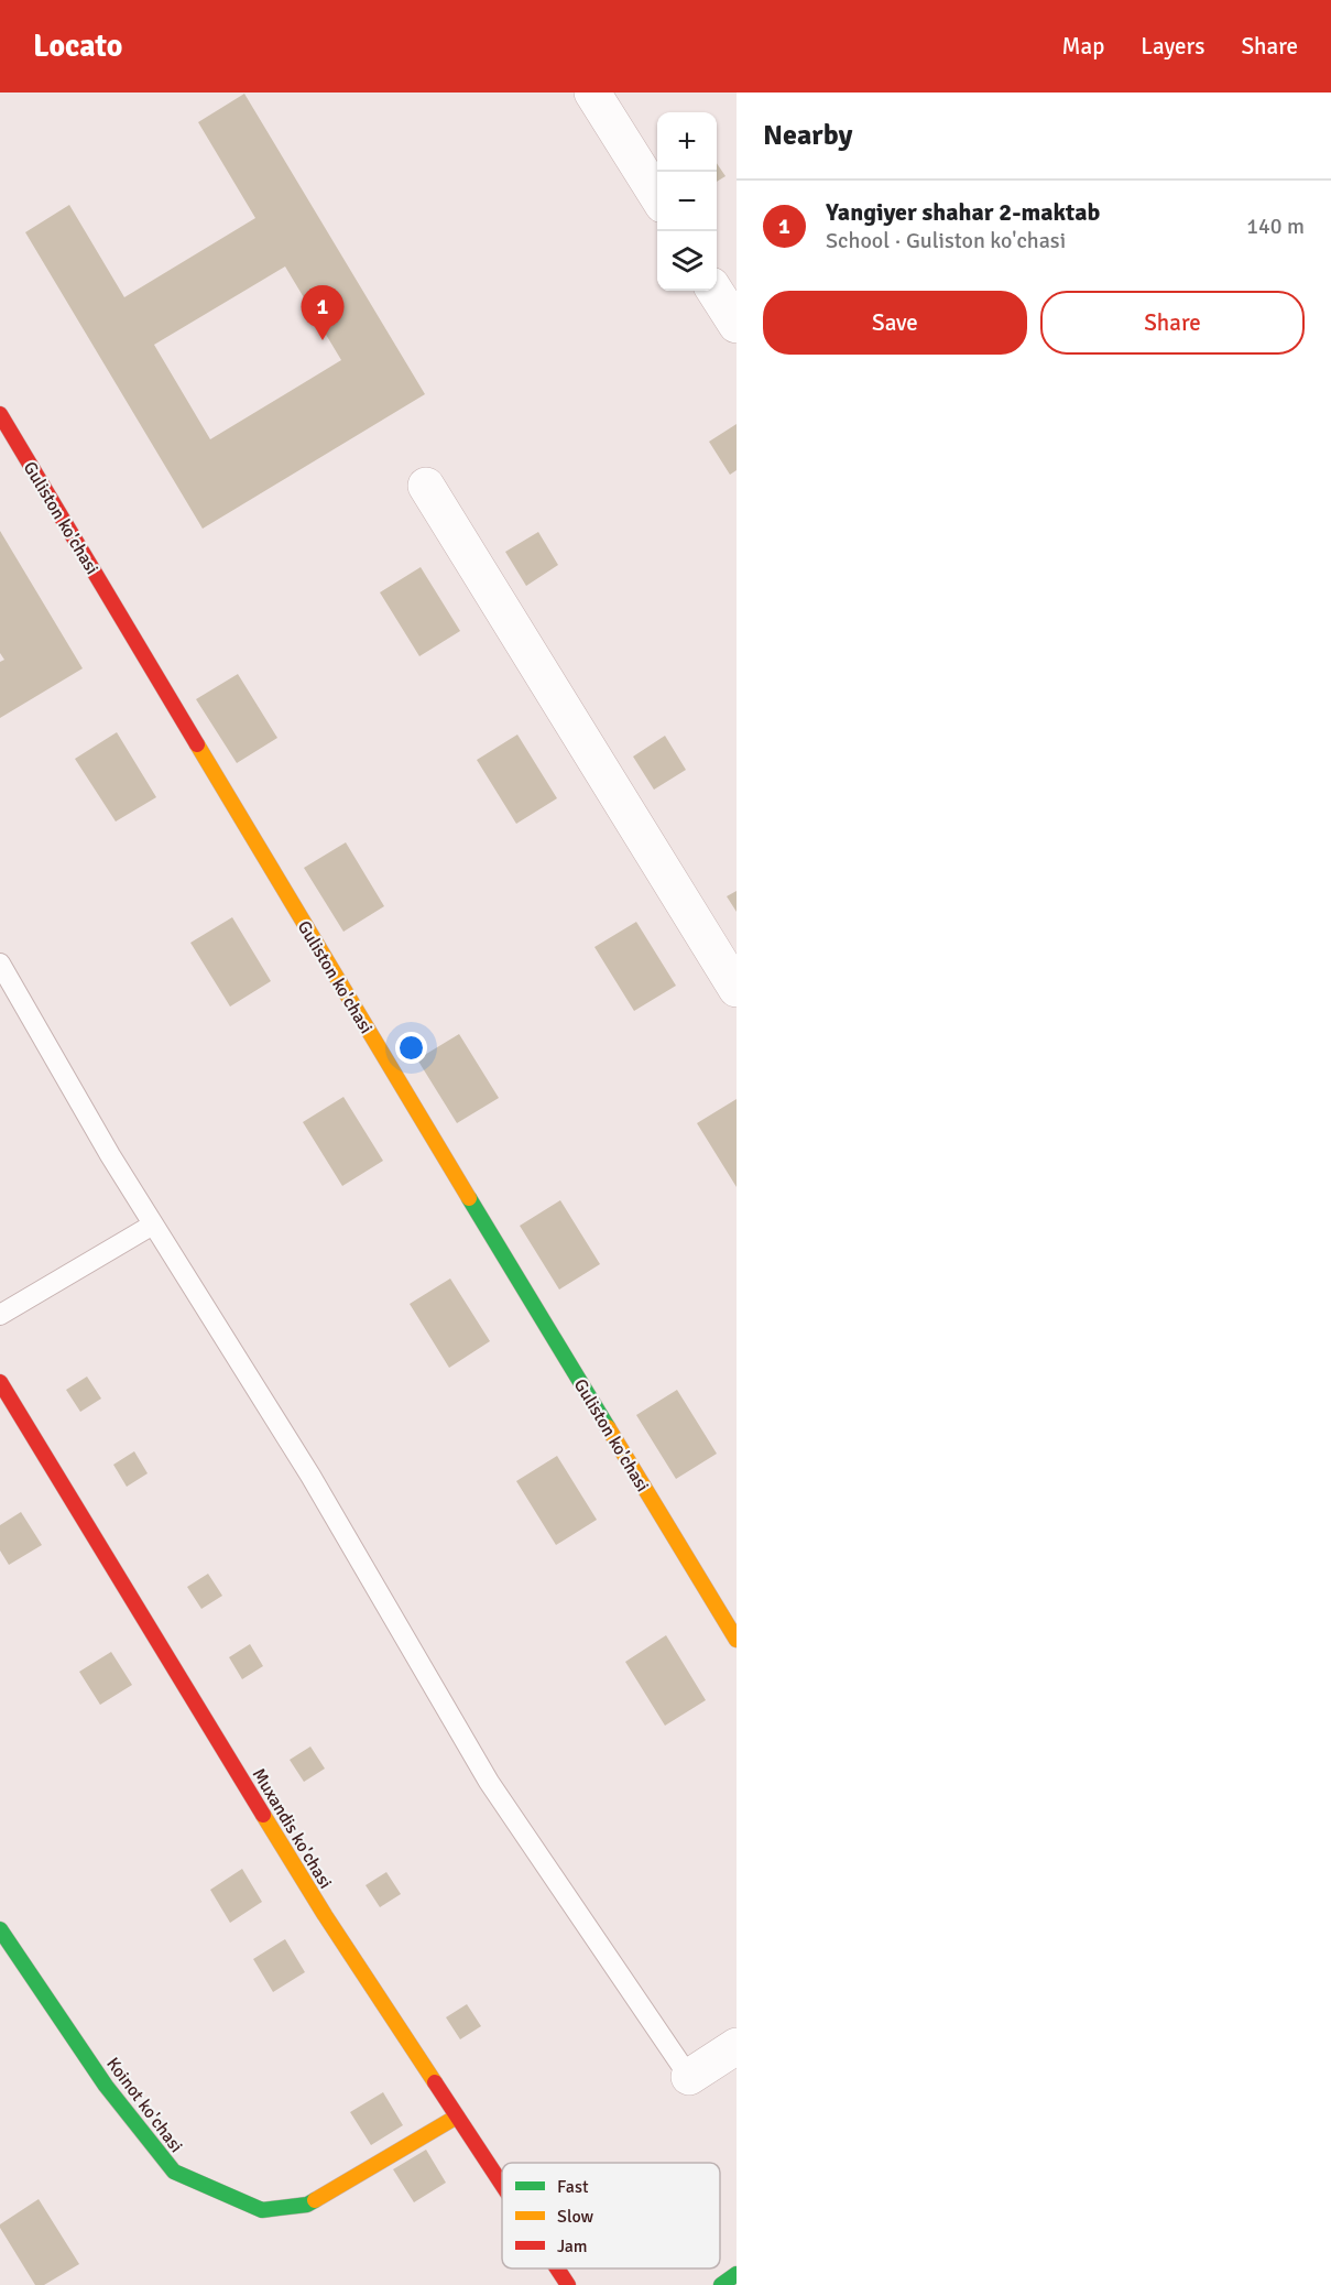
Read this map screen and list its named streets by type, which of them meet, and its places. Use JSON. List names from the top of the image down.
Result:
{
  "streets": {
    "street": ["Guliston ko'chasi", "Muxandis ko'chasi", "Koinot ko'chasi"]
  },
  "crossings": [
    ["Muxandis ko'chasi", "Koinot ko'chasi"]
  ],
  "legend": ["Fast", "Slow", "Jam"],
  "page": {
    "header": "Locato",
    "nav": ["Map", "Layers", "Share"],
    "heading": "Nearby",
    "map_buttons": ["+", "−"],
    "list": [
      {
        "mark": "1",
        "name": "Yangiyer shahar 2-maktab",
        "note": "School · Guliston ko'chasi",
        "value": "140 m"
      }
    ],
    "buttons": ["Save", "Share"],
    "pins": "1"
  }
}
